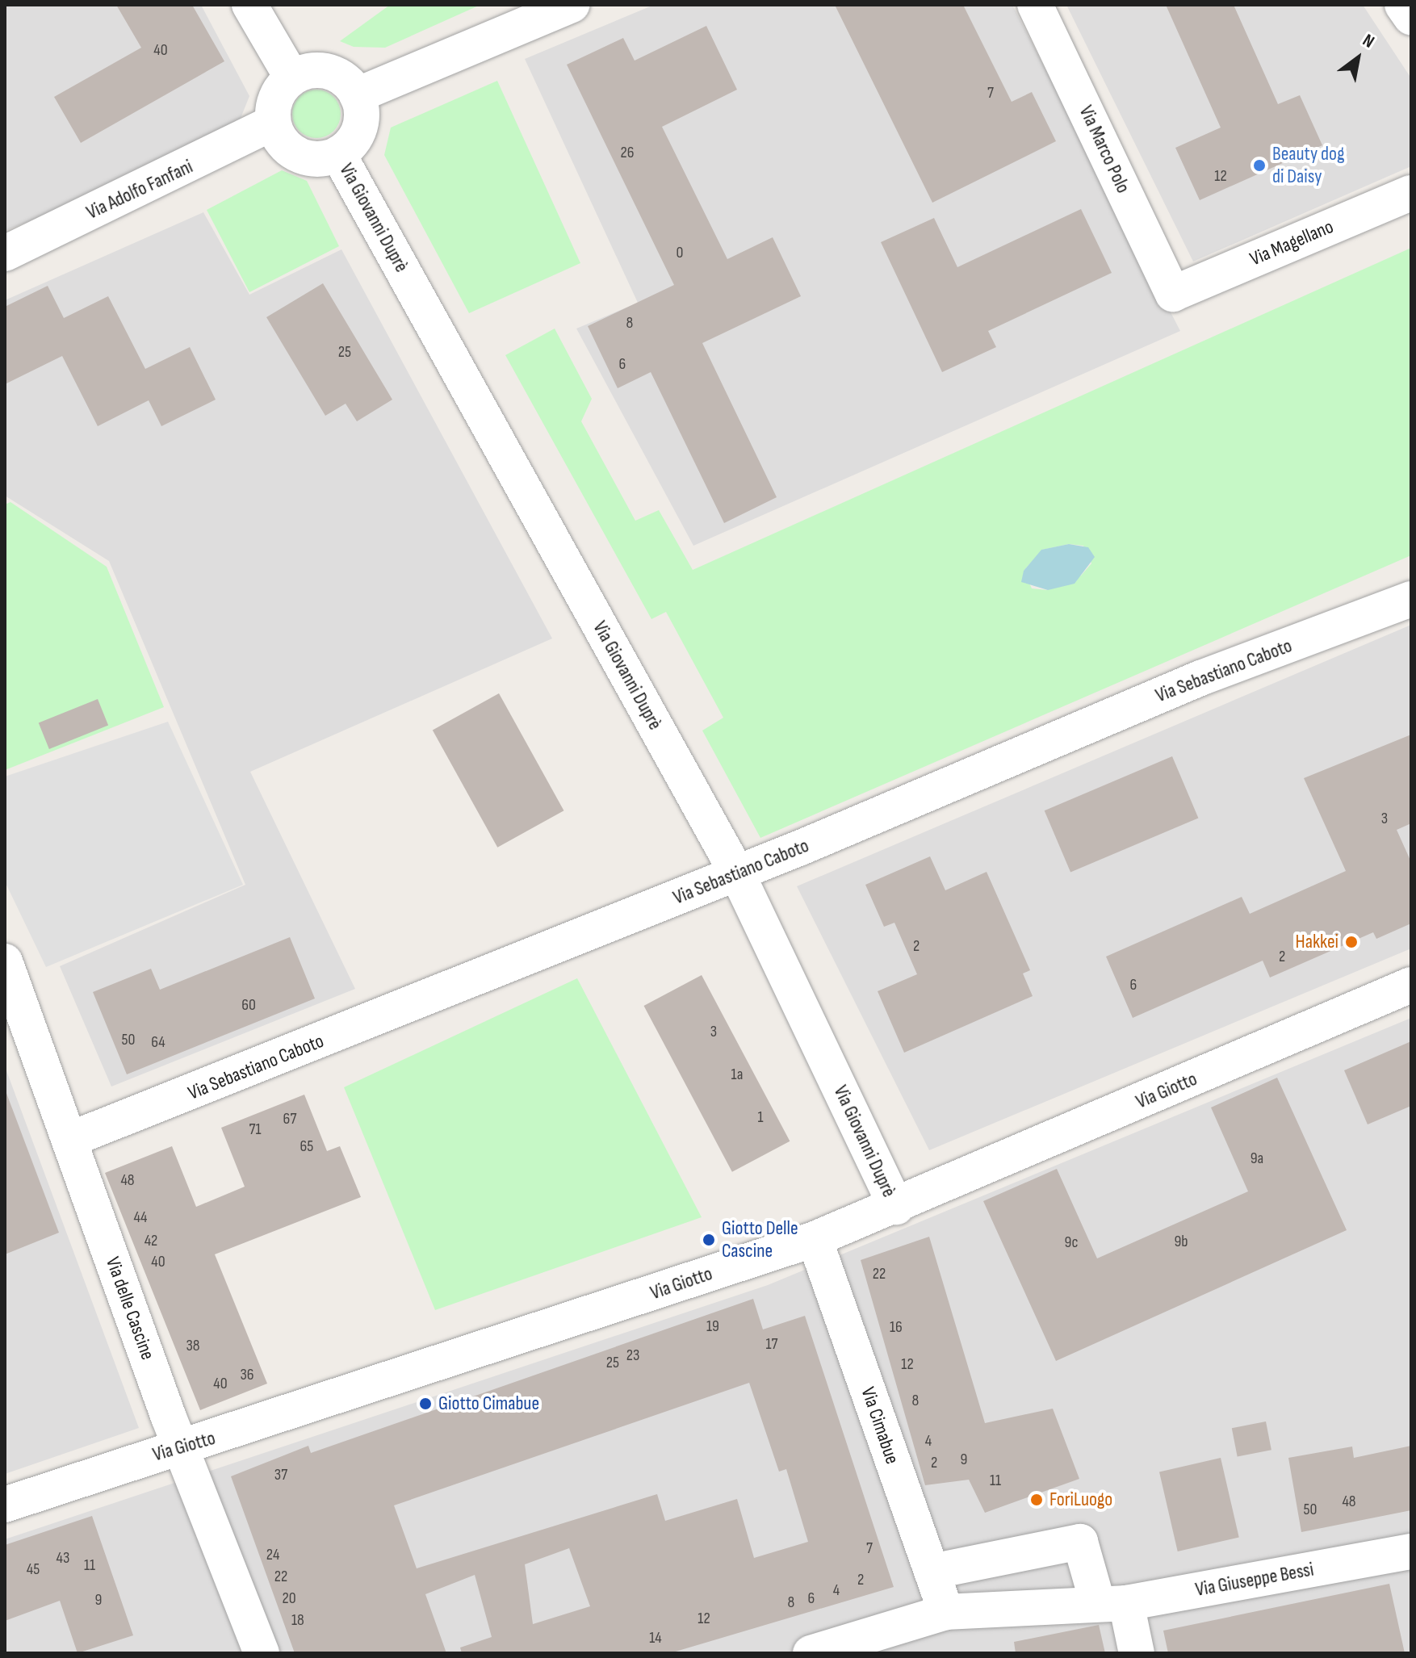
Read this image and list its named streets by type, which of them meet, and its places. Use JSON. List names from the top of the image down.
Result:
{
  "streets": {
    "street": [
      "Via Marco Polo",
      "Via Adolfo Fanfani",
      "Via Giovanni Duprè",
      "Via Magellano",
      "Via Sebastiano Caboto",
      "Via Giotto",
      "Via delle Cascine",
      "Via Cimabue",
      "Via Giuseppe Bessi"
    ]
  },
  "crossings": [
    ["Via Marco Polo", "Via Magellano"],
    ["Via Adolfo Fanfani", "Via Giovanni Duprè"],
    ["Via Giovanni Duprè", "Via Sebastiano Caboto"],
    ["Via Giovanni Duprè", "Via Giotto"],
    ["Via Sebastiano Caboto", "Via delle Cascine"],
    ["Via Giotto", "Via delle Cascine"],
    ["Via Giotto", "Via Cimabue"],
    ["Via Cimabue", "Via Giuseppe Bessi"]
  ],
  "places": [
    "Beauty dog di Daisy",
    "Hakkei",
    "Giotto Delle Cascine",
    "Giotto Cimabue",
    "ForiLuogo"
  ],
  "house_numbers": [
    "40",
    "7",
    "26",
    "12",
    "0",
    "8",
    "25",
    "6",
    "3",
    "2",
    "2",
    "6",
    "60",
    "3",
    "50",
    "64",
    "1a",
    "1",
    "67",
    "71",
    "65",
    "9a",
    "48",
    "44",
    "42",
    "9b",
    "9c",
    "40",
    "22",
    "19",
    "16",
    "17",
    "38",
    "23",
    "25",
    "12",
    "36",
    "40",
    "8",
    "4",
    "9",
    "2",
    "37",
    "11",
    "48",
    "50",
    "7",
    "24",
    "43",
    "11",
    "45",
    "22",
    "2",
    "4",
    "20",
    "6",
    "9",
    "8",
    "12",
    "18",
    "14"
  ],
  "north": "top right"
}
